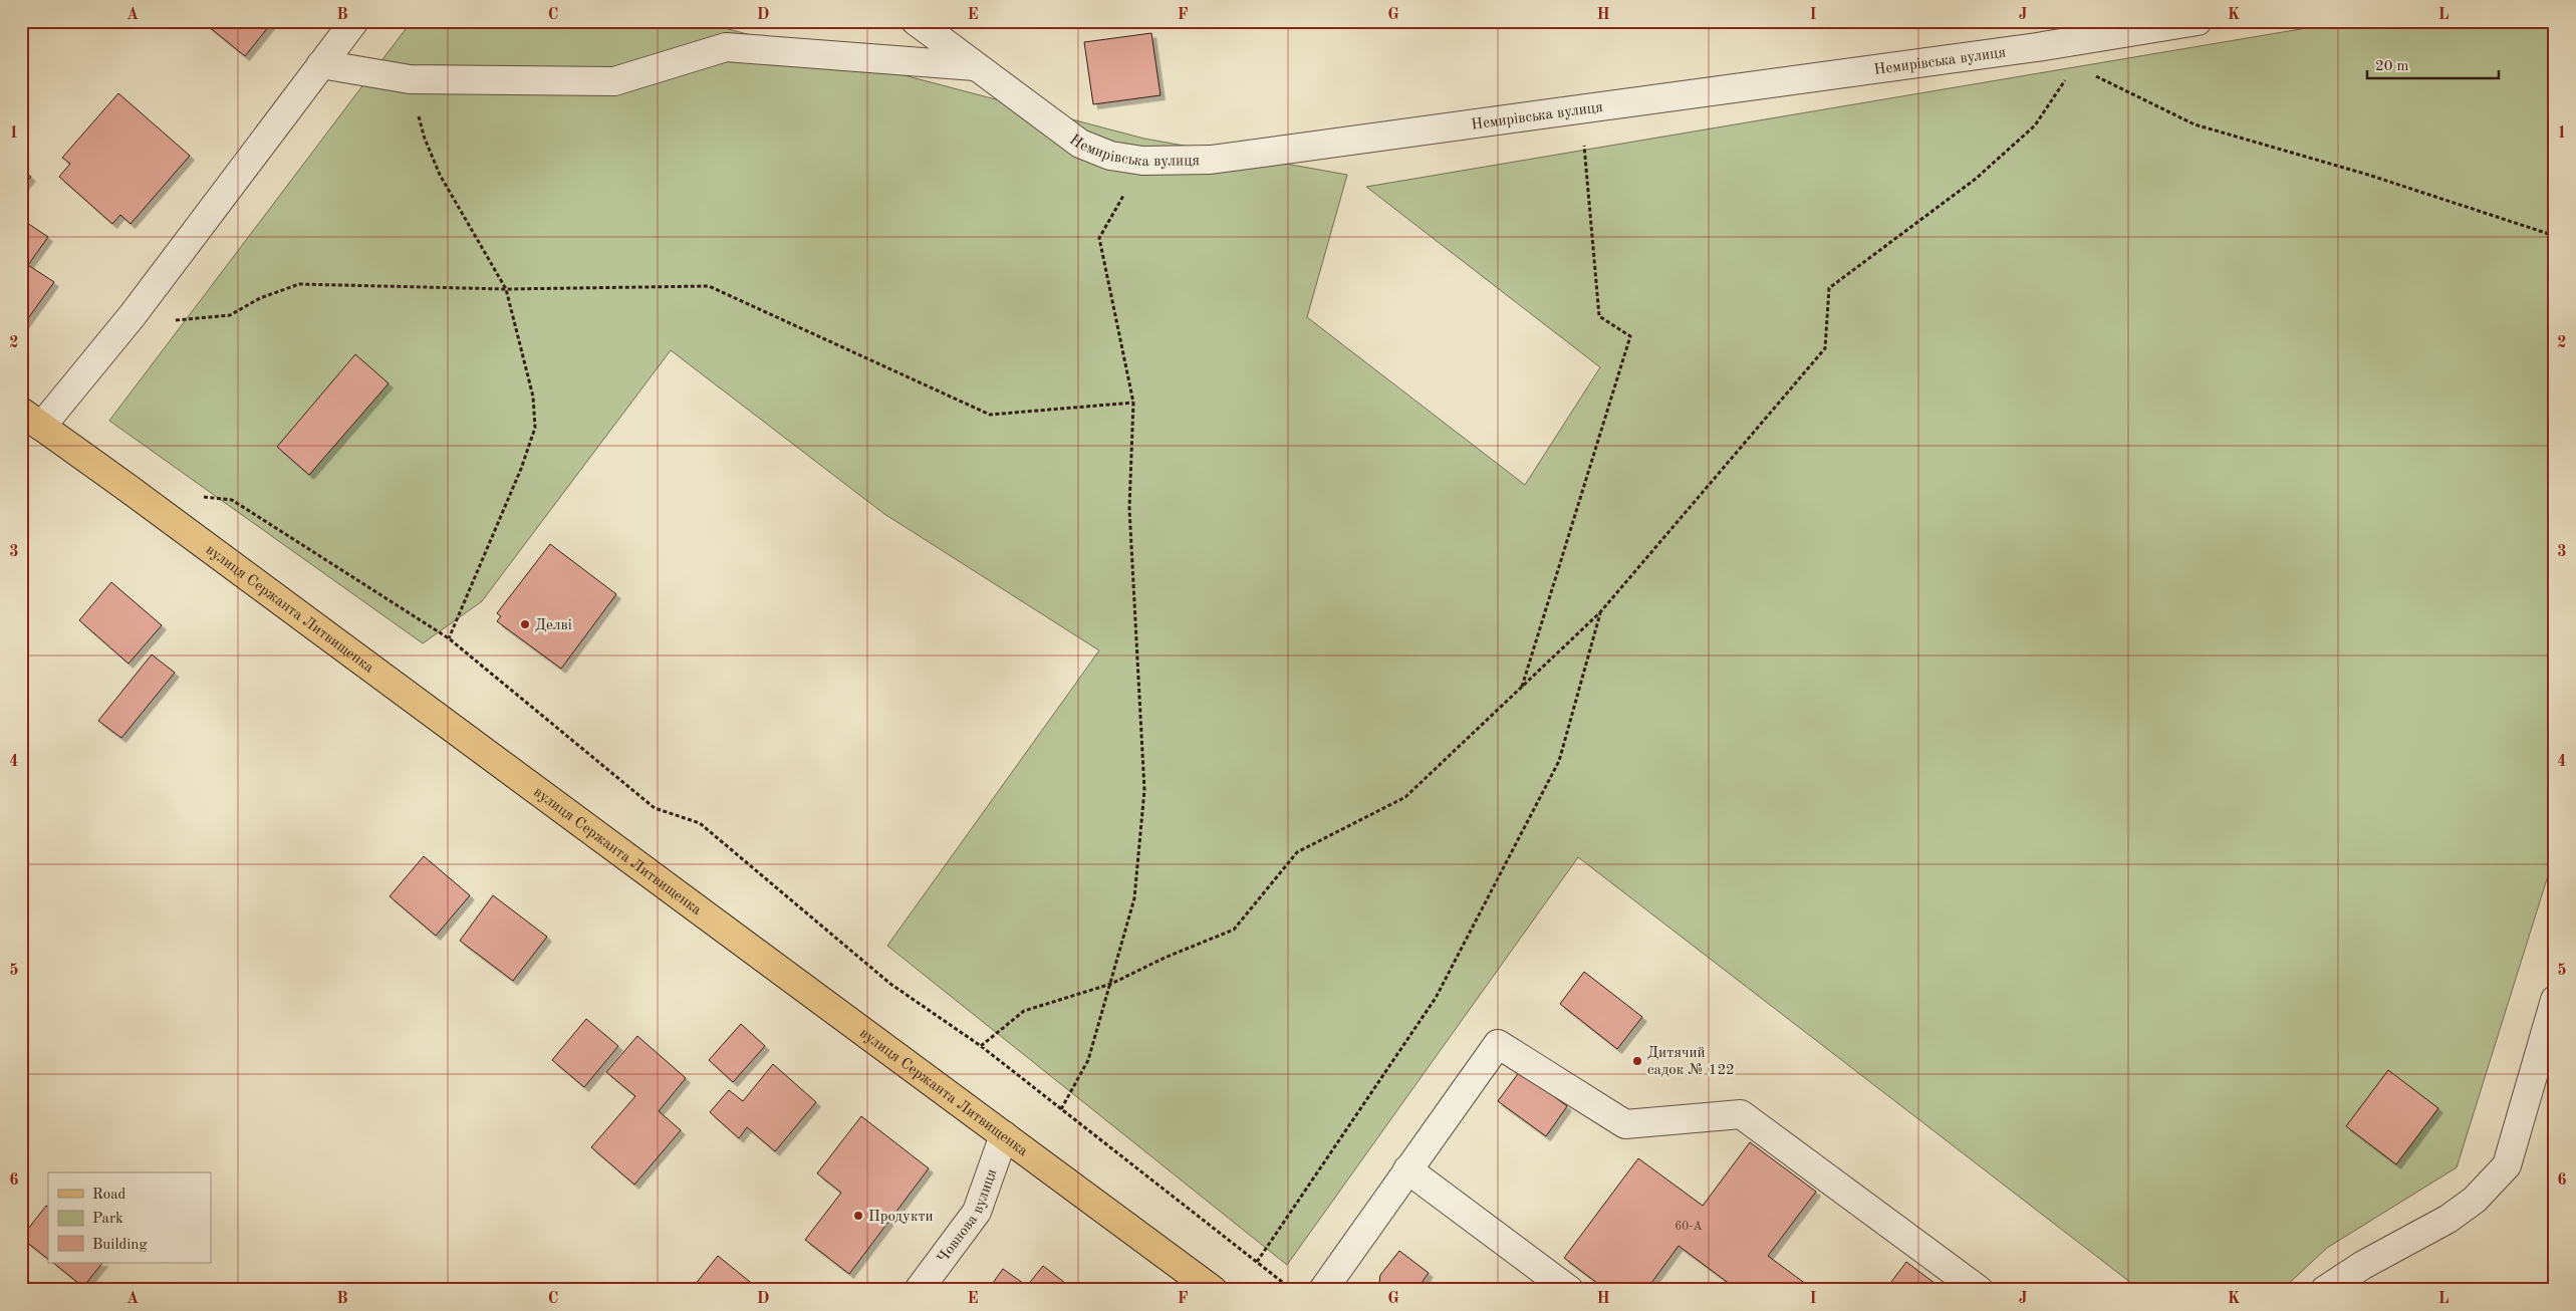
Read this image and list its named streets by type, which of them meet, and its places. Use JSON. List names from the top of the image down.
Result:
{
  "streets": {
    "main road": ["вулиця Сержанта Литвищенка"],
    "street": ["Немирівська вулиця", "Човнова вулиця"]
  },
  "crossings": [
    ["вулиця Сержанта Литвищенка", "Човнова вулиця"]
  ],
  "places": ["Делві", "Дитячий садок № 122", "Продукти"],
  "house_numbers": ["60-А"],
  "legend": ["Road", "Park", "Building"],
  "scale_bar": "20 m",
  "grid": {
    "columns": [
      "A",
      "B",
      "C",
      "D",
      "E",
      "F",
      "G",
      "H",
      "I",
      "J",
      "K",
      "L"
    ],
    "rows": [
      "1",
      "2",
      "3",
      "4",
      "5",
      "6"
    ]
  }
}
